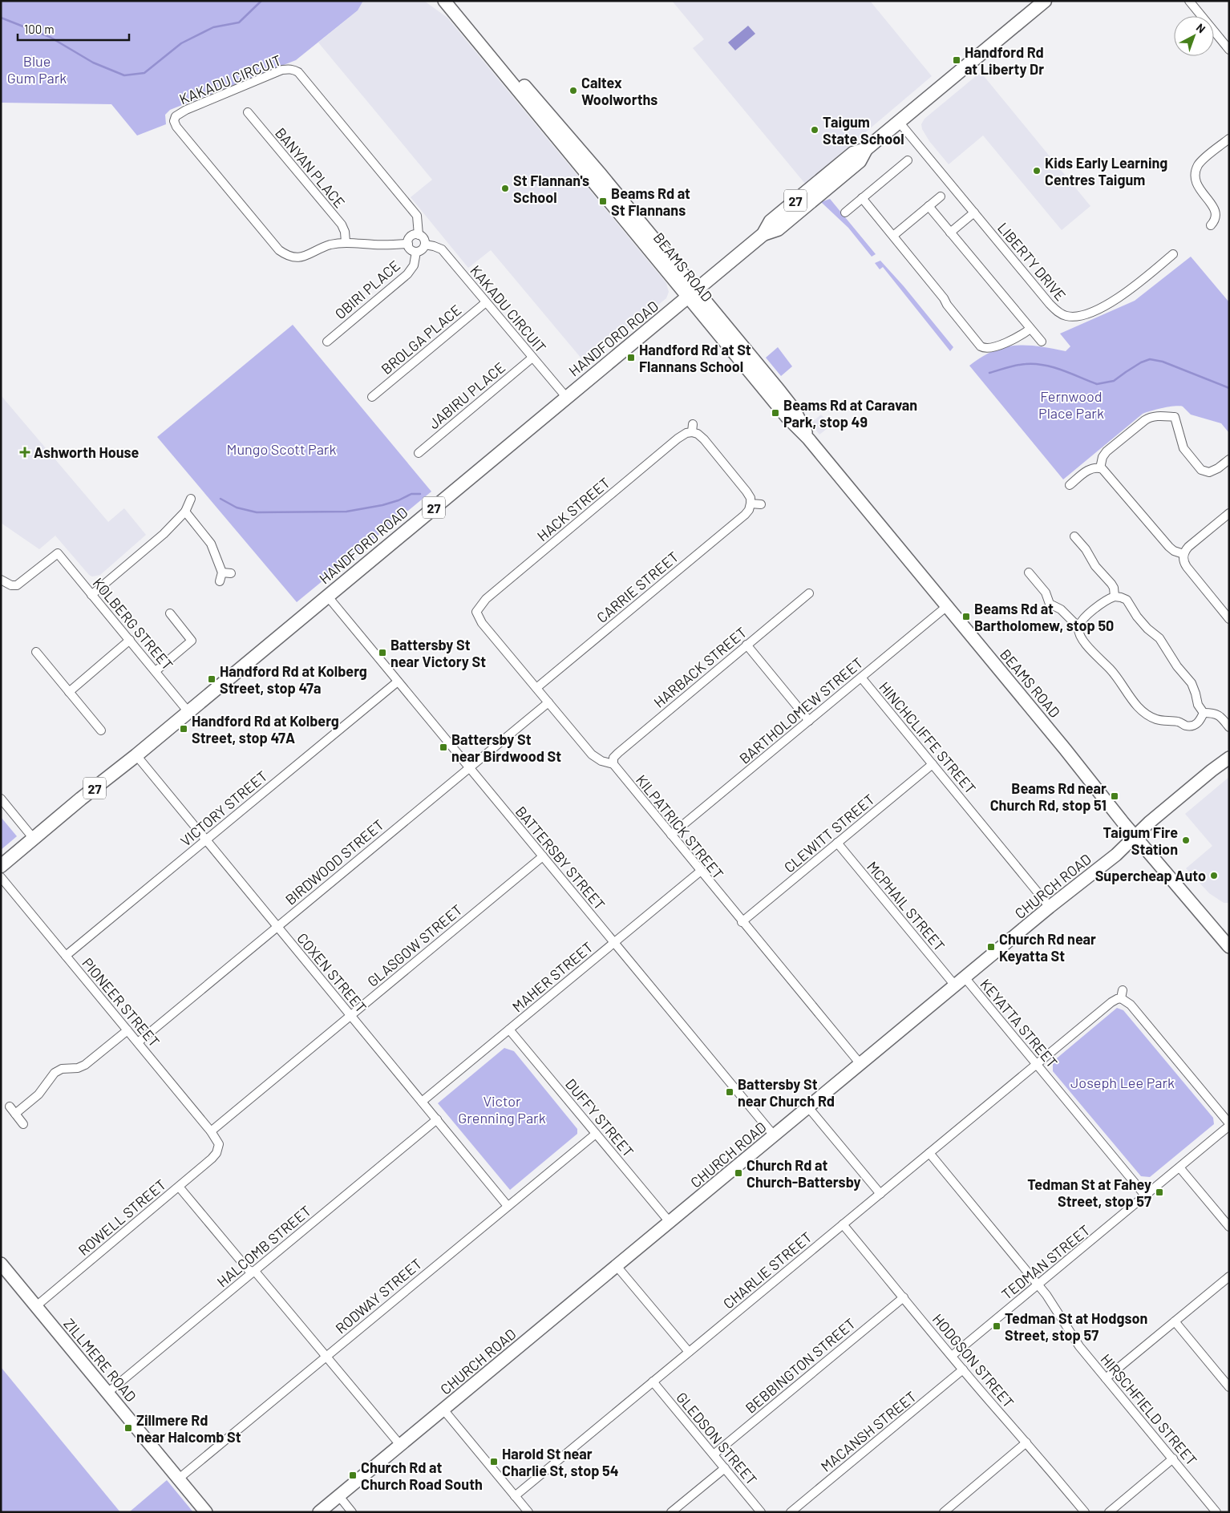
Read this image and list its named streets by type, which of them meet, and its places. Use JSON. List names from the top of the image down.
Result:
{
  "streets": {
    "main road": [
      "27",
      "BEAMS ROAD",
      "HANDFORD ROAD",
      "CHURCH ROAD",
      "ZILLMERE ROAD"
    ],
    "street": [
      "KAKADU CIRCUIT",
      "BANYAN PLACE",
      "LIBERTY DRIVE",
      "OBIRI PLACE",
      "BROLGA PLACE",
      "JABIRU PLACE",
      "HACK STREET",
      "CARRIE STREET",
      "KOLBERG STREET",
      "HARBACK STREET",
      "BARTHOLOMEW STREET",
      "HINCHCLIFFE STREET",
      "VICTORY STREET",
      "KILPATRICK STREET",
      "CLEWITT STREET",
      "BATTERSBY STREET",
      "BIRDWOOD STREET",
      "MCPHAIL STREET",
      "GLASGOW STREET",
      "COXEN STREET",
      "MAHER STREET",
      "PIONEER STREET",
      "KEYATTA STREET",
      "DUFFY STREET",
      "ROWELL STREET",
      "HALCOMB STREET",
      "TEDMAN STREET",
      "CHARLIE STREET",
      "RODWAY STREET",
      "HODGSON STREET",
      "BEBBINGTON STREET",
      "HIRSCHFIELD STREET",
      "MACANSH STREET",
      "GLEDSON STREET"
    ]
  },
  "crossings": [
    ["KAKADU CIRCUIT", "BANYAN PLACE"],
    ["KAKADU CIRCUIT", "OBIRI PLACE"],
    ["KAKADU CIRCUIT", "HANDFORD ROAD"],
    ["KAKADU CIRCUIT", "BROLGA PLACE"],
    ["KAKADU CIRCUIT", "JABIRU PLACE"],
    ["LIBERTY DRIVE", "HANDFORD ROAD"],
    ["BEAMS ROAD", "HANDFORD ROAD"],
    ["BEAMS ROAD", "BARTHOLOMEW STREET"],
    ["BEAMS ROAD", "CHURCH ROAD"],
    ["HANDFORD ROAD", "KOLBERG STREET"],
    ["HANDFORD ROAD", "BATTERSBY STREET"],
    ["HANDFORD ROAD", "COXEN STREET"],
    ["HACK STREET", "CARRIE STREET"],
    ["HACK STREET", "KILPATRICK STREET"],
    ["CARRIE STREET", "KILPATRICK STREET"],
    ["HARBACK STREET", "KILPATRICK STREET"],
    ["BARTHOLOMEW STREET", "HINCHCLIFFE STREET"],
    ["BARTHOLOMEW STREET", "KILPATRICK STREET"],
    ["HINCHCLIFFE STREET", "CLEWITT STREET"],
    ["HINCHCLIFFE STREET", "CHURCH ROAD"],
    ["VICTORY STREET", "BATTERSBY STREET"],
    ["VICTORY STREET", "COXEN STREET"],
    ["VICTORY STREET", "PIONEER STREET"],
    ["KILPATRICK STREET", "CLEWITT STREET"],
    ["KILPATRICK STREET", "BIRDWOOD STREET"],
    ["KILPATRICK STREET", "CHURCH ROAD"],
    ["KILPATRICK STREET", "MAHER STREET"],
    ["CLEWITT STREET", "MCPHAIL STREET"],
    ["BATTERSBY STREET", "BIRDWOOD STREET"],
    ["BATTERSBY STREET", "CHURCH ROAD"],
    ["BATTERSBY STREET", "GLASGOW STREET"],
    ["BATTERSBY STREET", "MAHER STREET"],
    ["BIRDWOOD STREET", "COXEN STREET"],
    ["BIRDWOOD STREET", "PIONEER STREET"],
    ["CHURCH ROAD", "MCPHAIL STREET"],
    ["CHURCH ROAD", "KEYATTA STREET"],
    ["CHURCH ROAD", "DUFFY STREET"],
    ["GLASGOW STREET", "COXEN STREET"],
    ["GLASGOW STREET", "PIONEER STREET"],
    ["COXEN STREET", "MAHER STREET"],
    ["COXEN STREET", "HALCOMB STREET"],
    ["COXEN STREET", "RODWAY STREET"],
    ["MAHER STREET", "DUFFY STREET"],
    ["PIONEER STREET", "ROWELL STREET"],
    ["KEYATTA STREET", "TEDMAN STREET"],
    ["KEYATTA STREET", "CHARLIE STREET"],
    ["DUFFY STREET", "RODWAY STREET"],
    ["ROWELL STREET", "ZILLMERE ROAD"],
    ["HALCOMB STREET", "ZILLMERE ROAD"],
    ["TEDMAN STREET", "CHARLIE STREET"],
    ["TEDMAN STREET", "HODGSON STREET"],
    ["TEDMAN STREET", "HIRSCHFIELD STREET"],
    ["CHARLIE STREET", "HODGSON STREET"],
    ["CHARLIE STREET", "HIRSCHFIELD STREET"],
    ["CHARLIE STREET", "GLEDSON STREET"],
    ["RODWAY STREET", "ZILLMERE ROAD"],
    ["HODGSON STREET", "BEBBINGTON STREET"],
    ["HODGSON STREET", "MACANSH STREET"],
    ["BEBBINGTON STREET", "GLEDSON STREET"]
  ],
  "parks": [
    "Blue Gum Park",
    "Fernwood Place Park",
    "Mungo Scott Park",
    "Joseph Lee Park",
    "Victor Grenning Park"
  ],
  "places": {
    "transit": [
      "Handford Rd at Liberty Dr",
      "Beams Rd at St Flannans",
      "Handford Rd at St Flannans School",
      "Beams Rd at Caravan Park, stop 49",
      "Beams Rd at Bartholomew, stop 50",
      "Battersby St near Victory St",
      "Handford Rd at Kolberg Street, stop 47a",
      "Handford Rd at Kolberg Street, stop 47A",
      "Battersby St near Birdwood St",
      "Beams Rd near Church Rd, stop 51",
      "Church Rd near Keyatta St",
      "Battersby St near Church Rd",
      "Church Rd at Church-Battersby",
      "Tedman St at Fahey Street, stop 57",
      "Tedman St at Hodgson Street, stop 57",
      "Zillmere Rd near Halcomb St",
      "Harold St near Charlie St, stop 54",
      "Church Rd at Church Road South"
    ],
    "other": [
      "Caltex Woolworths",
      "Taigum State School",
      "Kids Early Learning Centres Taigum",
      "St Flannan's School",
      "Taigum Fire Station",
      "Supercheap Auto"
    ],
    "health": ["Ashworth House"]
  },
  "scale_bar": "100 m",
  "north": "top right"
}
